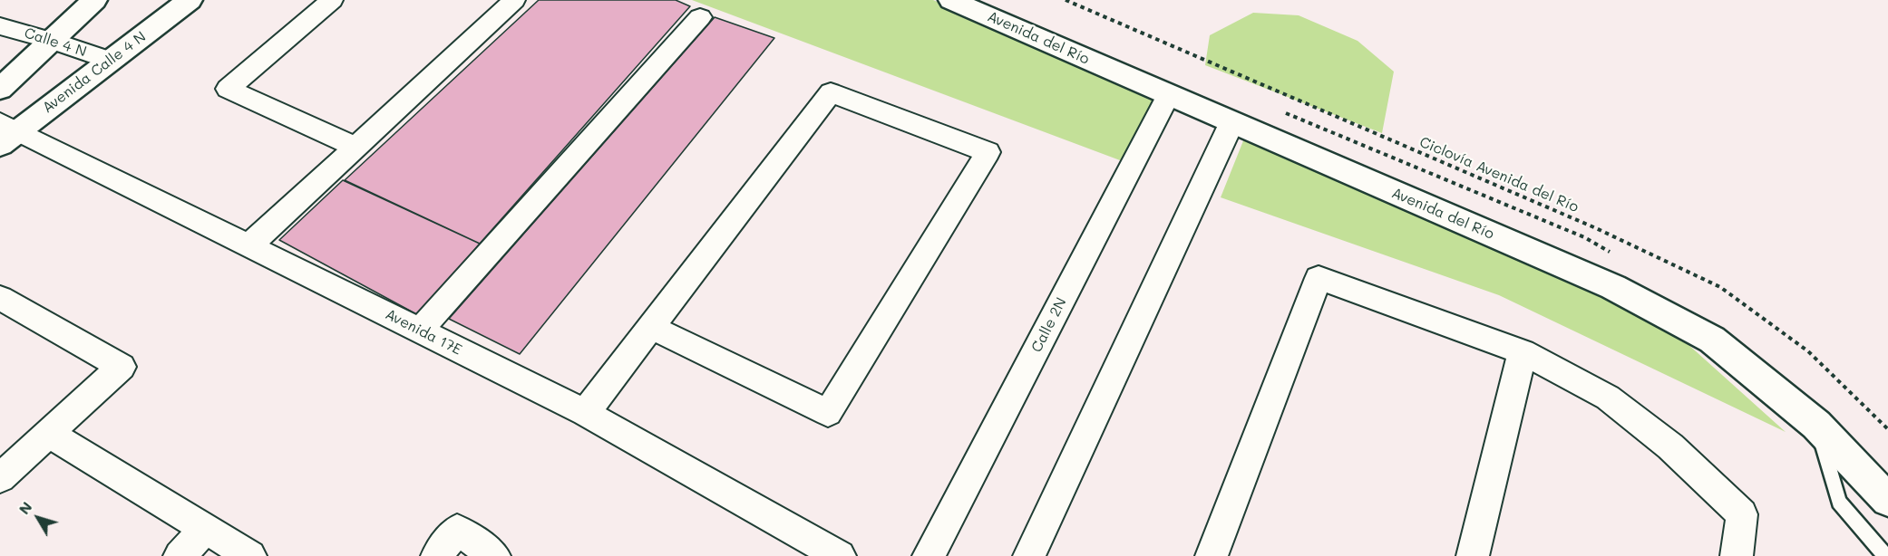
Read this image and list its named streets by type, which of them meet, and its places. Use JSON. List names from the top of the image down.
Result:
{
  "streets": {
    "main road": ["Avenida del Río", "Avenida Calle 4 N"],
    "street": ["Calle 4 N", "Calle 2N", "Avenida 17E"],
    "path": ["Ciclovía Avenida del Río"]
  },
  "crossings": [
    ["Avenida del Río", "Calle 2N"],
    ["Calle 4 N", "Avenida Calle 4 N"],
    ["Avenida Calle 4 N", "Avenida 17E"]
  ],
  "north": "top left"
}
